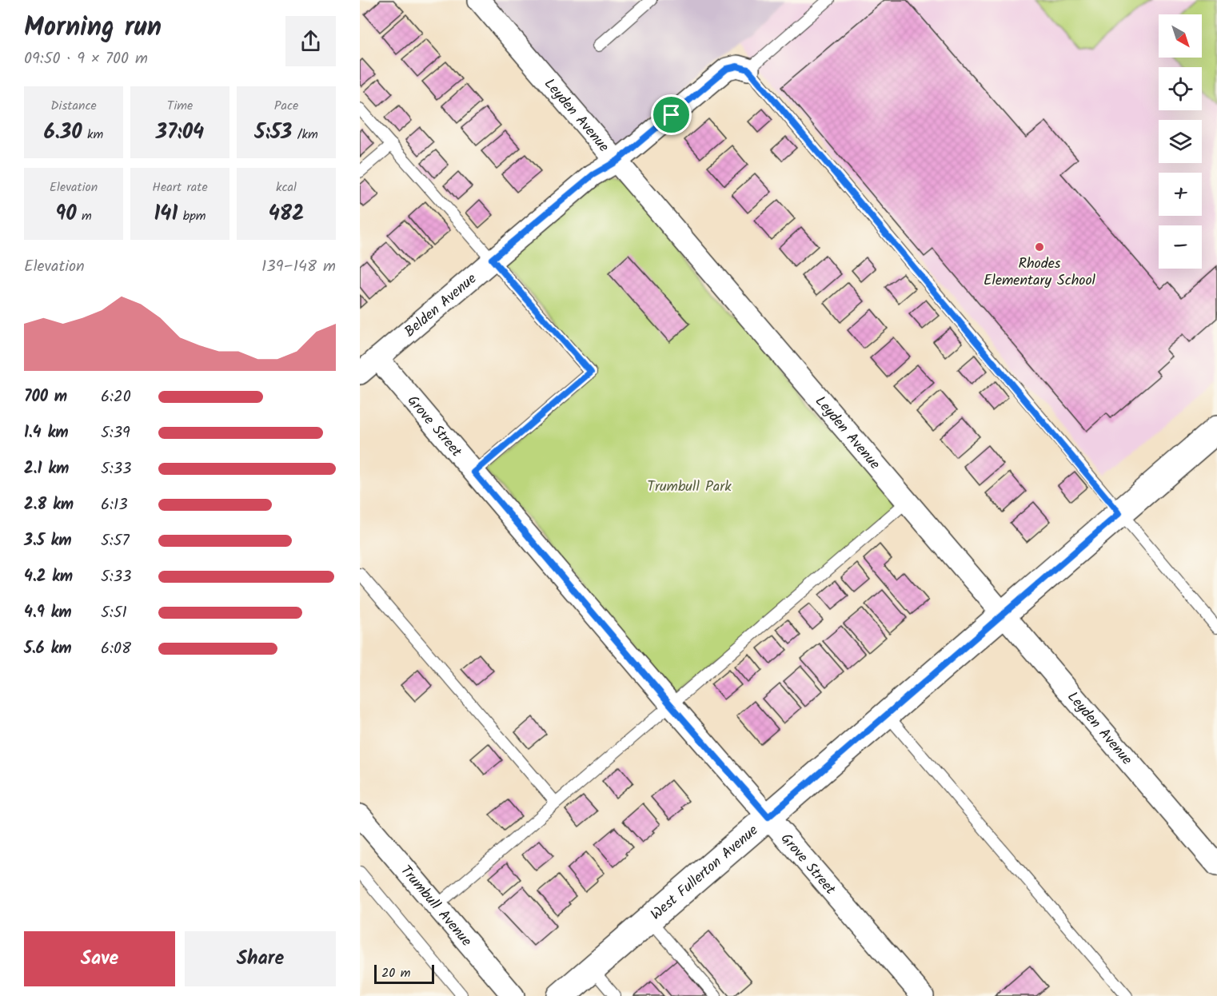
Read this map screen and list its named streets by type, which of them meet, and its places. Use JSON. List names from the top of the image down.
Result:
{
  "streets": {
    "street": [
      "Leyden Avenue",
      "Belden Avenue",
      "Grove Street",
      "West Fullerton Avenue",
      "Trumbull Avenue"
    ]
  },
  "crossings": [
    ["Leyden Avenue", "Belden Avenue"],
    ["Leyden Avenue", "West Fullerton Avenue"],
    ["Belden Avenue", "Grove Street"],
    ["Grove Street", "West Fullerton Avenue"]
  ],
  "parks": ["Trumbull Park"],
  "places": ["Rhodes Elementary School"],
  "scale_bar": "20 m",
  "north": "bottom right",
  "page": {
    "heading": ["Morning run", "09:50 · 9 × 700 m"],
    "map_buttons": ["+", "−"],
    "stats": [
      ["Distance", "6.30 km"],
      ["Time", "37:04"],
      ["Pace", "5:53 /km"],
      ["Elevation", "90 m"],
      ["Heart rate", "141 bpm"],
      ["kcal", "482"]
    ],
    "chart": ["Elevation", "139–148 m"],
    "list": [
      {
        "name": "700 m",
        "note": "6:20"
      },
      {
        "name": "1.4 km",
        "note": "5:39"
      },
      {
        "name": "2.1 km",
        "note": "5:33"
      },
      {
        "name": "2.8 km",
        "note": "6:13"
      },
      {
        "name": "3.5 km",
        "note": "5:57"
      },
      {
        "name": "4.2 km",
        "note": "5:33"
      },
      {
        "name": "4.9 km",
        "note": "5:51"
      },
      {
        "name": "5.6 km",
        "note": "6:08"
      }
    ],
    "buttons": ["Save", "Share"],
    "scale": "20 m"
  }
}
